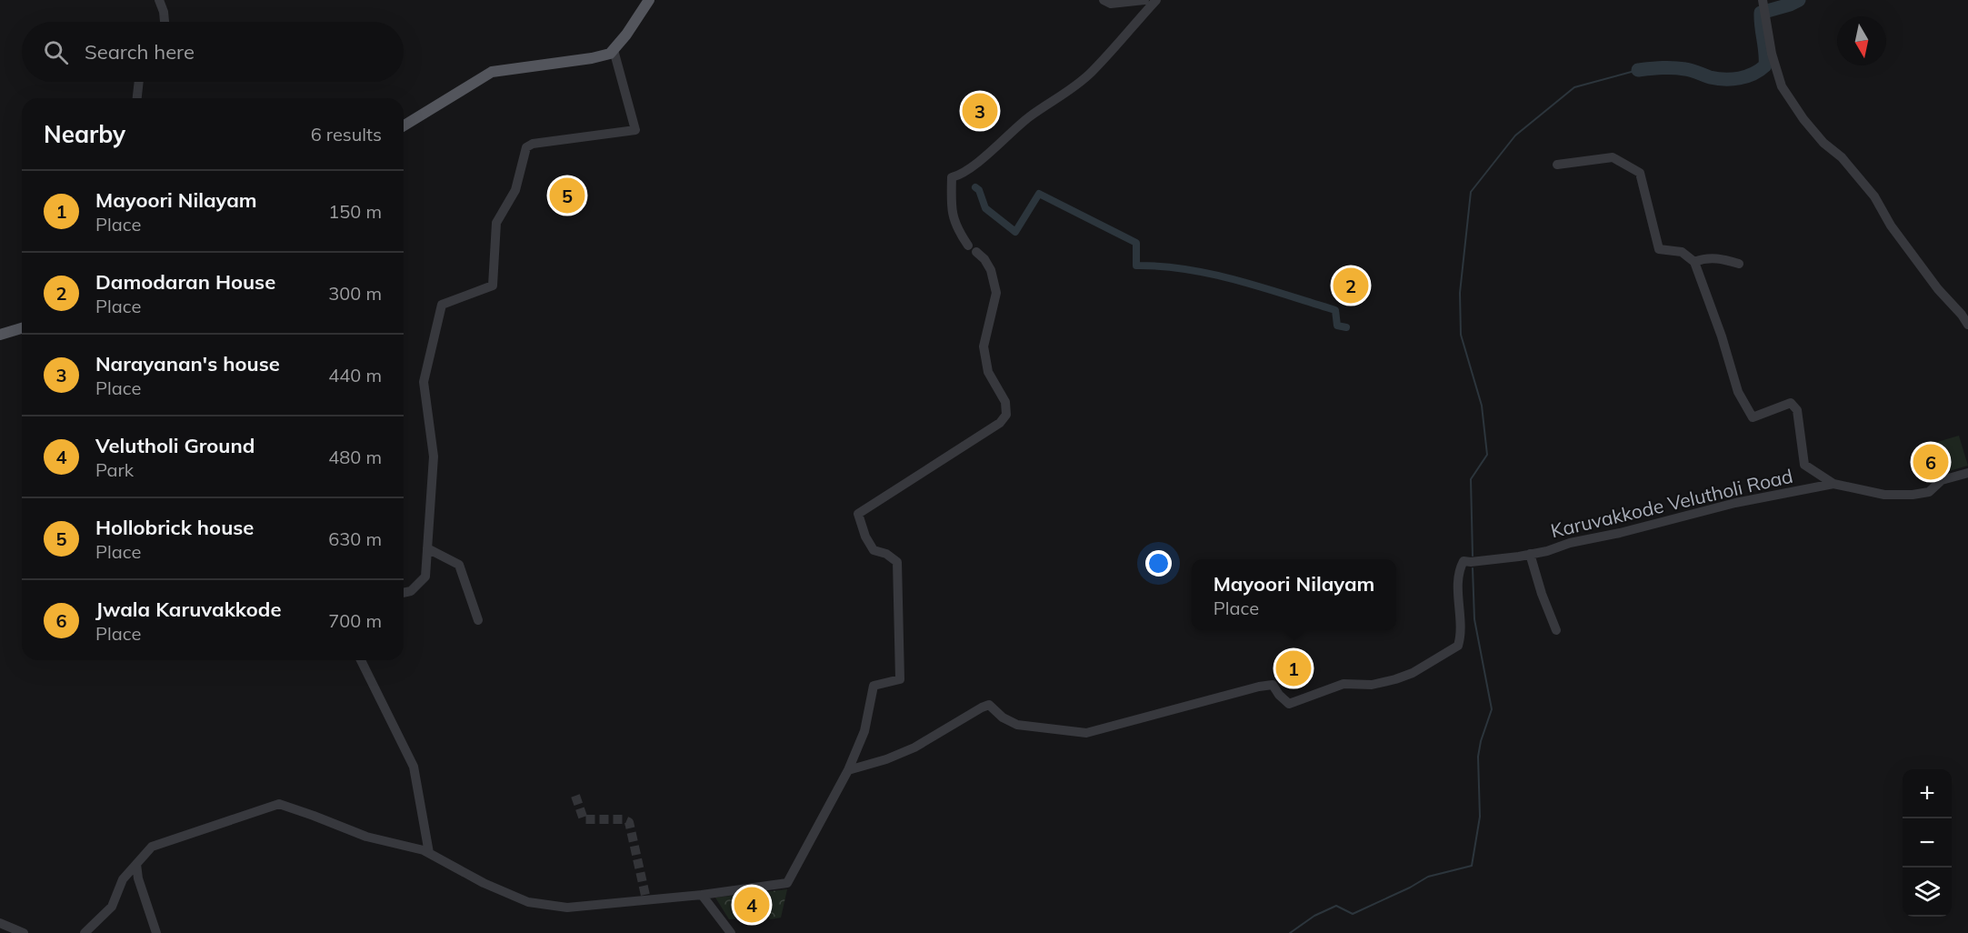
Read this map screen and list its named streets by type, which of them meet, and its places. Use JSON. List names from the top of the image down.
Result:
{
  "streets": {
    "street": ["Karuvakkode Velutholi Road"]
  },
  "north": "bottom",
  "page": {
    "search": "Search here",
    "pins": [
      "3",
      "5",
      "2",
      "6",
      "1",
      "4"
    ],
    "heading": ["Nearby", "6 results"],
    "list": [
      {
        "mark": "1",
        "name": "Mayoori Nilayam",
        "note": "Place",
        "value": "150 m"
      },
      {
        "mark": "2",
        "name": "Damodaran House",
        "note": "Place",
        "value": "300 m"
      },
      {
        "mark": "3",
        "name": "Narayanan's house",
        "note": "Place",
        "value": "440 m"
      },
      {
        "mark": "4",
        "name": "Velutholi Ground",
        "note": "Park",
        "value": "480 m"
      },
      {
        "mark": "5",
        "name": "Hollobrick house",
        "note": "Place",
        "value": "630 m"
      },
      {
        "mark": "6",
        "name": "Jwala Karuvakkode",
        "note": "Place",
        "value": "700 m"
      }
    ],
    "popup": ["Mayoori Nilayam", "Place"],
    "map_buttons": ["+", "−"]
  }
}
